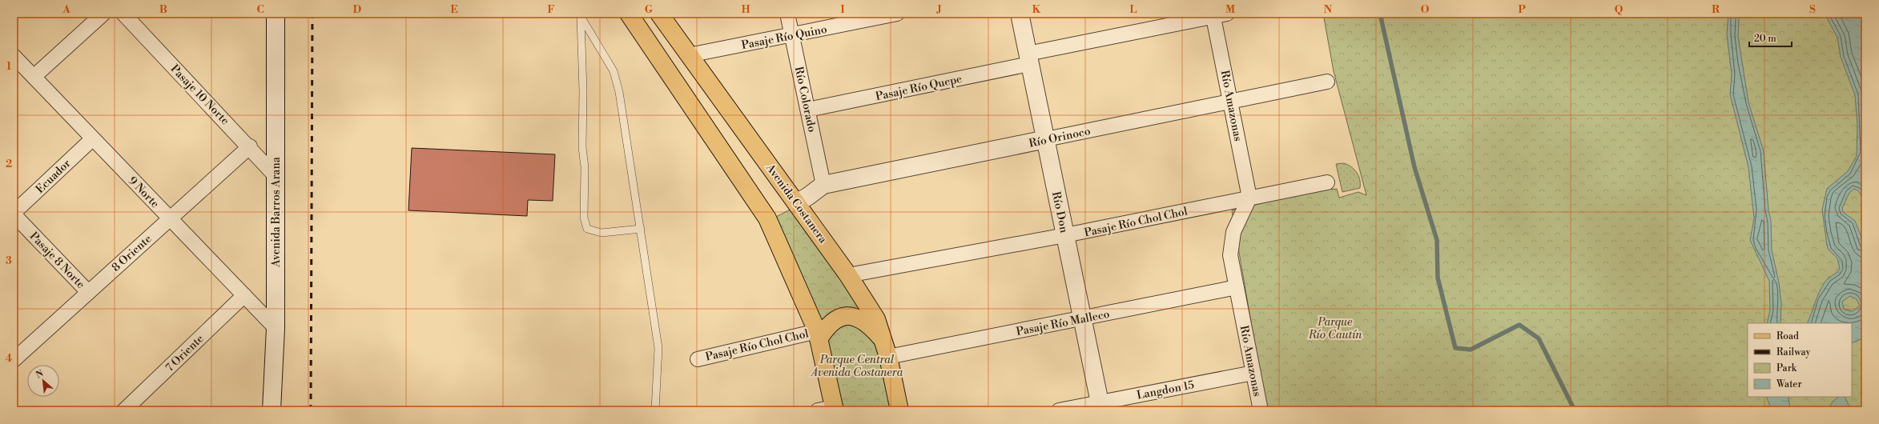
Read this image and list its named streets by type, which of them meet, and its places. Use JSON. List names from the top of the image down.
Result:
{
  "streets": {
    "main road": ["Avenida Costanera"],
    "street": [
      "Pasaje Río Quino",
      "Pasaje Río Quepe",
      "Pasaje 10 Norte",
      "Río Colorado",
      "Río Amazonas",
      "Río Orinoco",
      "Ecuador",
      "9 Norte",
      "Avenida Barros Arana",
      "Río Don",
      "Pasaje Río Chol Chol",
      "8 Oriente",
      "Pasaje 8 Norte",
      "Pasaje Río Malleco",
      "7 Oriente",
      "Langdon 15"
    ]
  },
  "crossings": [
    ["Pasaje Río Quino", "Río Colorado"],
    ["Pasaje Río Quino", "Avenida Costanera"],
    ["Pasaje Río Quepe", "Río Colorado"],
    ["Pasaje Río Quepe", "Río Amazonas"],
    ["Pasaje Río Quepe", "Río Don"],
    ["Pasaje 10 Norte", "Avenida Barros Arana"],
    ["Pasaje 10 Norte", "8 Oriente"],
    ["Río Colorado", "Río Orinoco"],
    ["Río Amazonas", "Río Orinoco"],
    ["Río Amazonas", "Pasaje Río Chol Chol"],
    ["Río Amazonas", "Pasaje Río Malleco"],
    ["Río Amazonas", "Langdon 15"],
    ["Río Orinoco", "Avenida Costanera"],
    ["Río Orinoco", "Río Don"],
    ["Ecuador", "9 Norte"],
    ["Ecuador", "Pasaje 8 Norte"],
    ["9 Norte", "Avenida Barros Arana"],
    ["9 Norte", "8 Oriente"],
    ["9 Norte", "7 Oriente"],
    ["Avenida Costanera", "Pasaje Río Chol Chol"],
    ["Avenida Costanera", "Pasaje Río Malleco"],
    ["Río Don", "Pasaje Río Chol Chol"],
    ["Río Don", "Pasaje Río Malleco"],
    ["Río Don", "Langdon 15"],
    ["8 Oriente", "Pasaje 8 Norte"]
  ],
  "parks": ["Parque Río Cautín", "Parque Central Avenida Costanera"],
  "legend": [
    "Road",
    "Railway",
    "Park",
    "Water"
  ],
  "scale_bar": "20 m",
  "north": "top left",
  "grid": {
    "columns": [
      "A",
      "B",
      "C",
      "D",
      "E",
      "F",
      "G",
      "H",
      "I",
      "J",
      "K",
      "L",
      "M",
      "N",
      "O",
      "P",
      "Q",
      "R",
      "S"
    ],
    "rows": [
      "1",
      "2",
      "3",
      "4"
    ]
  }
}
